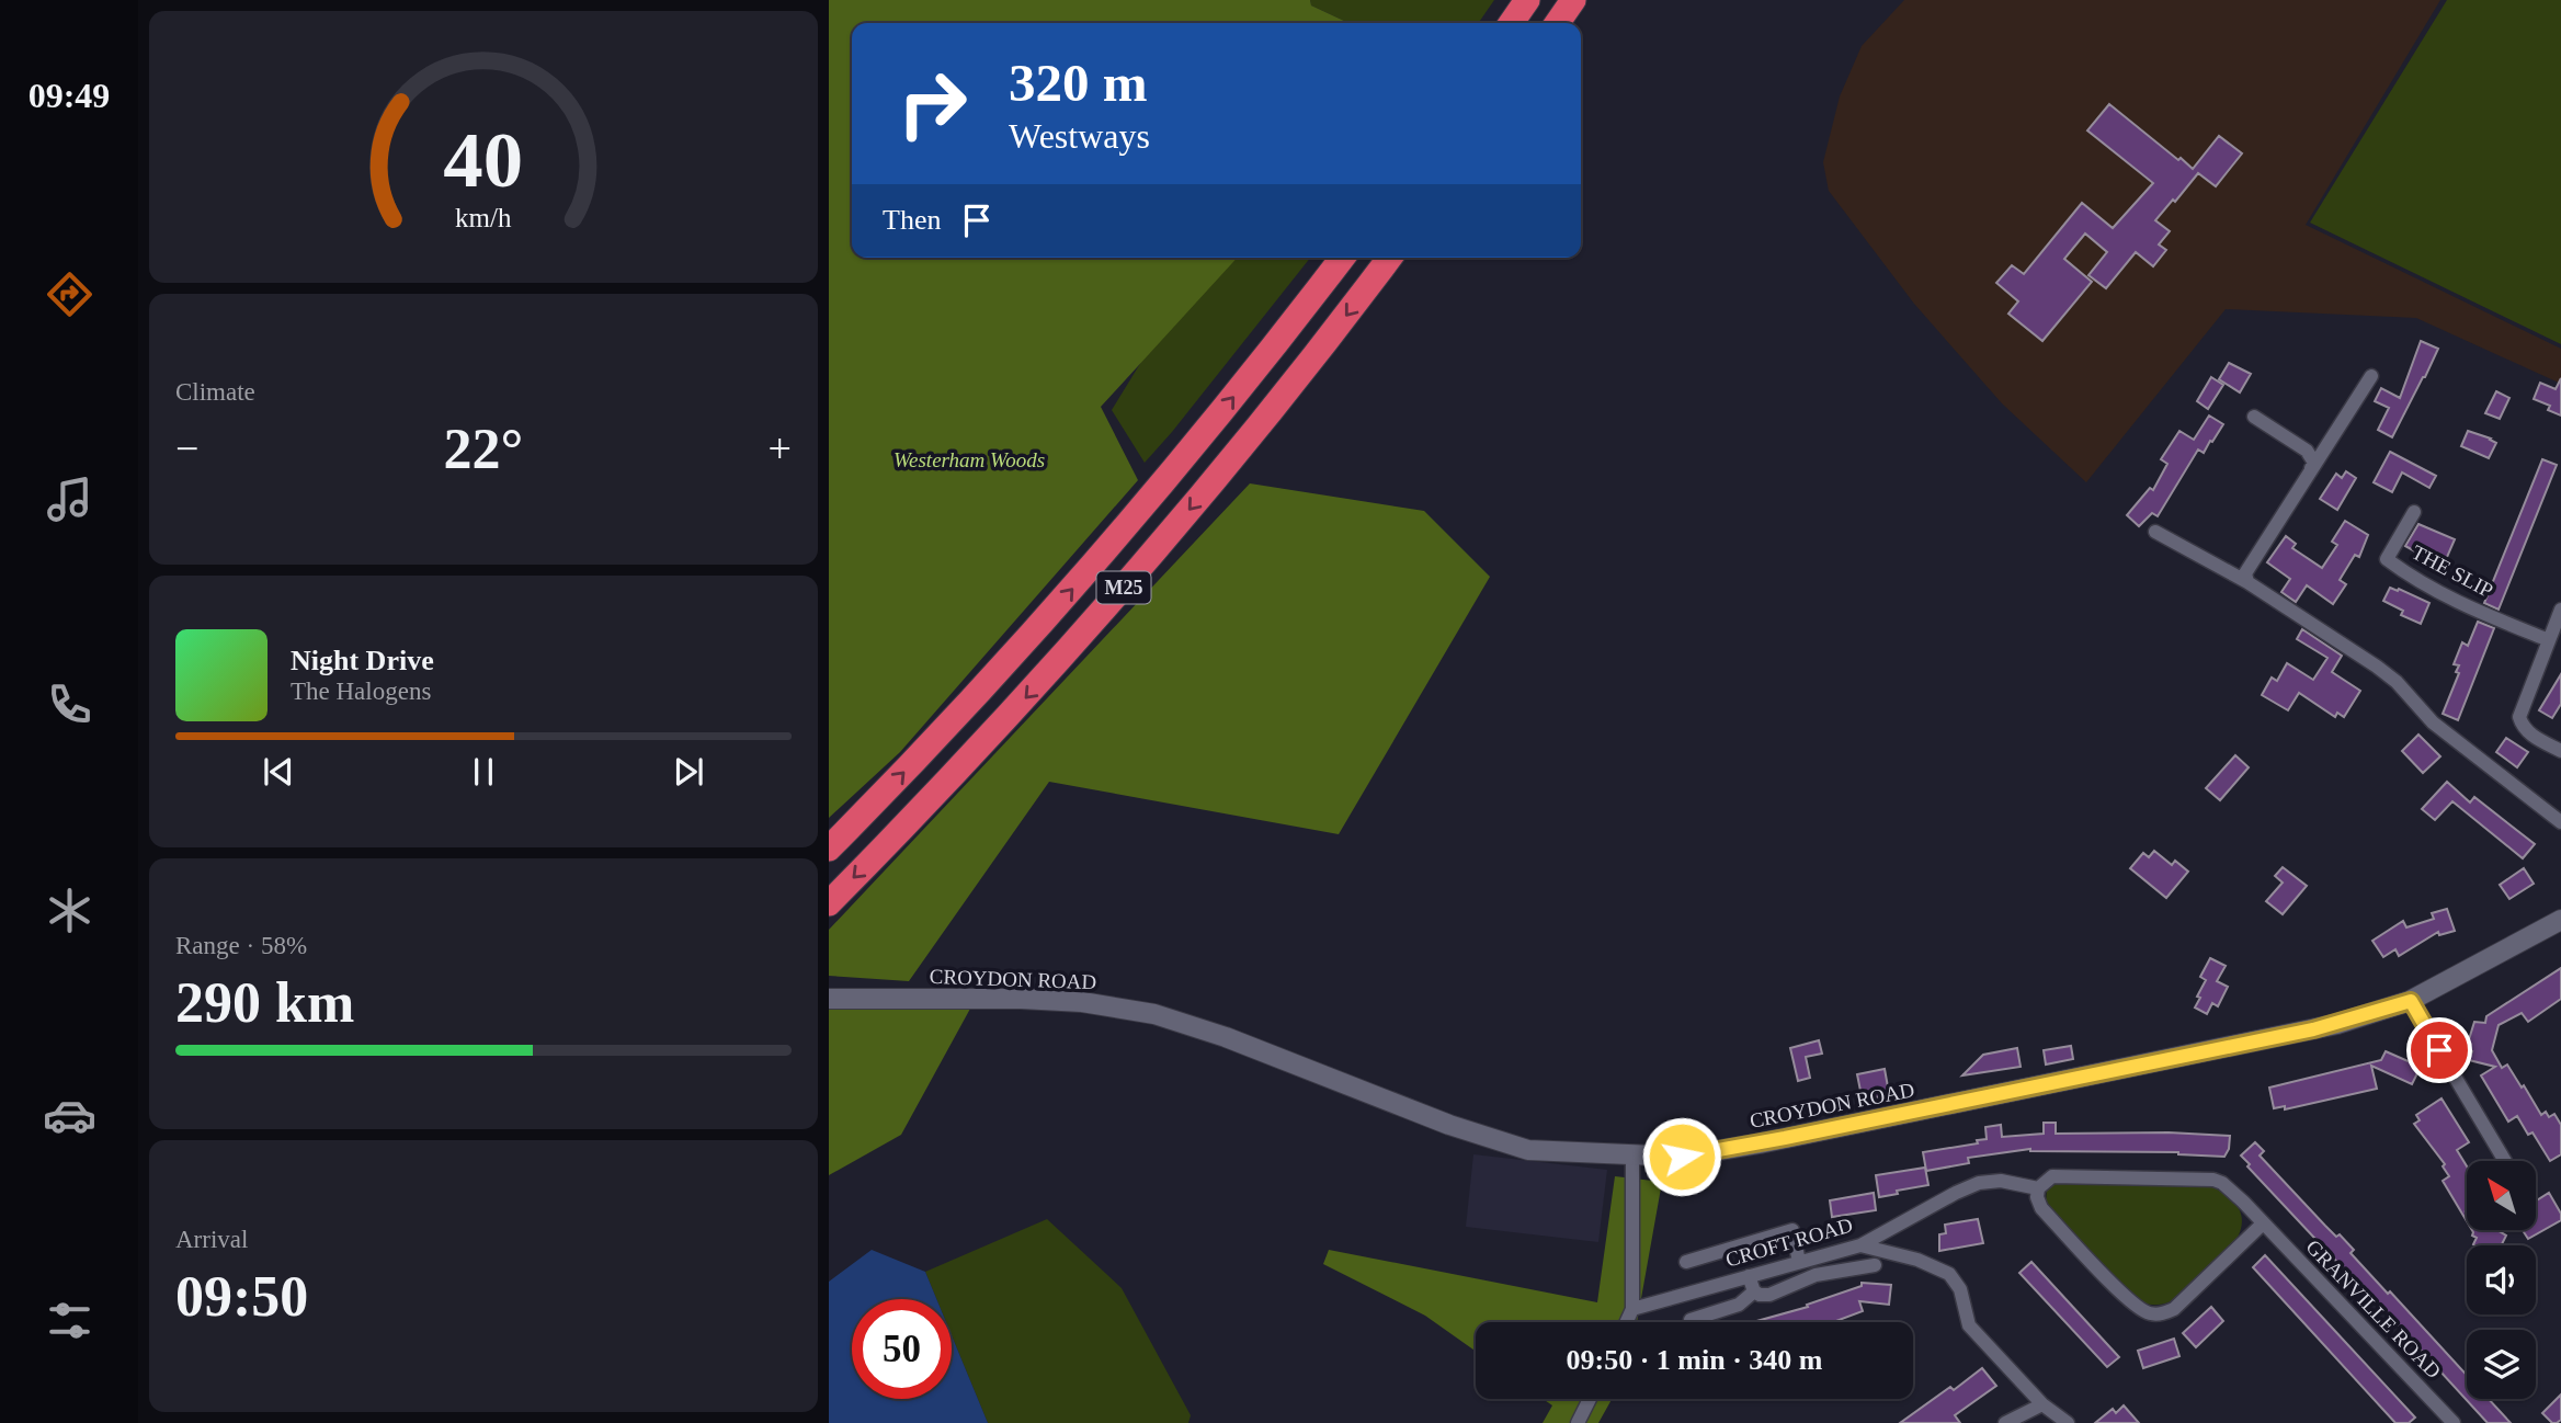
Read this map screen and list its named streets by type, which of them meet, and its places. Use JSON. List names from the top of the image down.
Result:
{
  "streets": {
    "highway": ["M25"],
    "main road": ["CROYDON ROAD"],
    "street": ["THE SLIP", "CROFT ROAD", "GRANVILLE ROAD"]
  },
  "crossings": [
    ["CROFT ROAD", "GRANVILLE ROAD"]
  ],
  "parks": ["Westerham Woods"],
  "north": "top left",
  "page": {
    "tabs": "09:49",
    "turn": ["320 m", "Westways"],
    "then": "Then",
    "tile": [
      "Climate",
      ["Range · 58%", "290 km"],
      ["Arrival", "09:50"]
    ],
    "heat": ["−", "22°", "+"],
    "song": ["Night Drive", "The Halogens"],
    "limit": "50",
    "trip": "09:50 · 1 min · 340 m",
    "gauge": ["40", "km/h"]
  }
}
